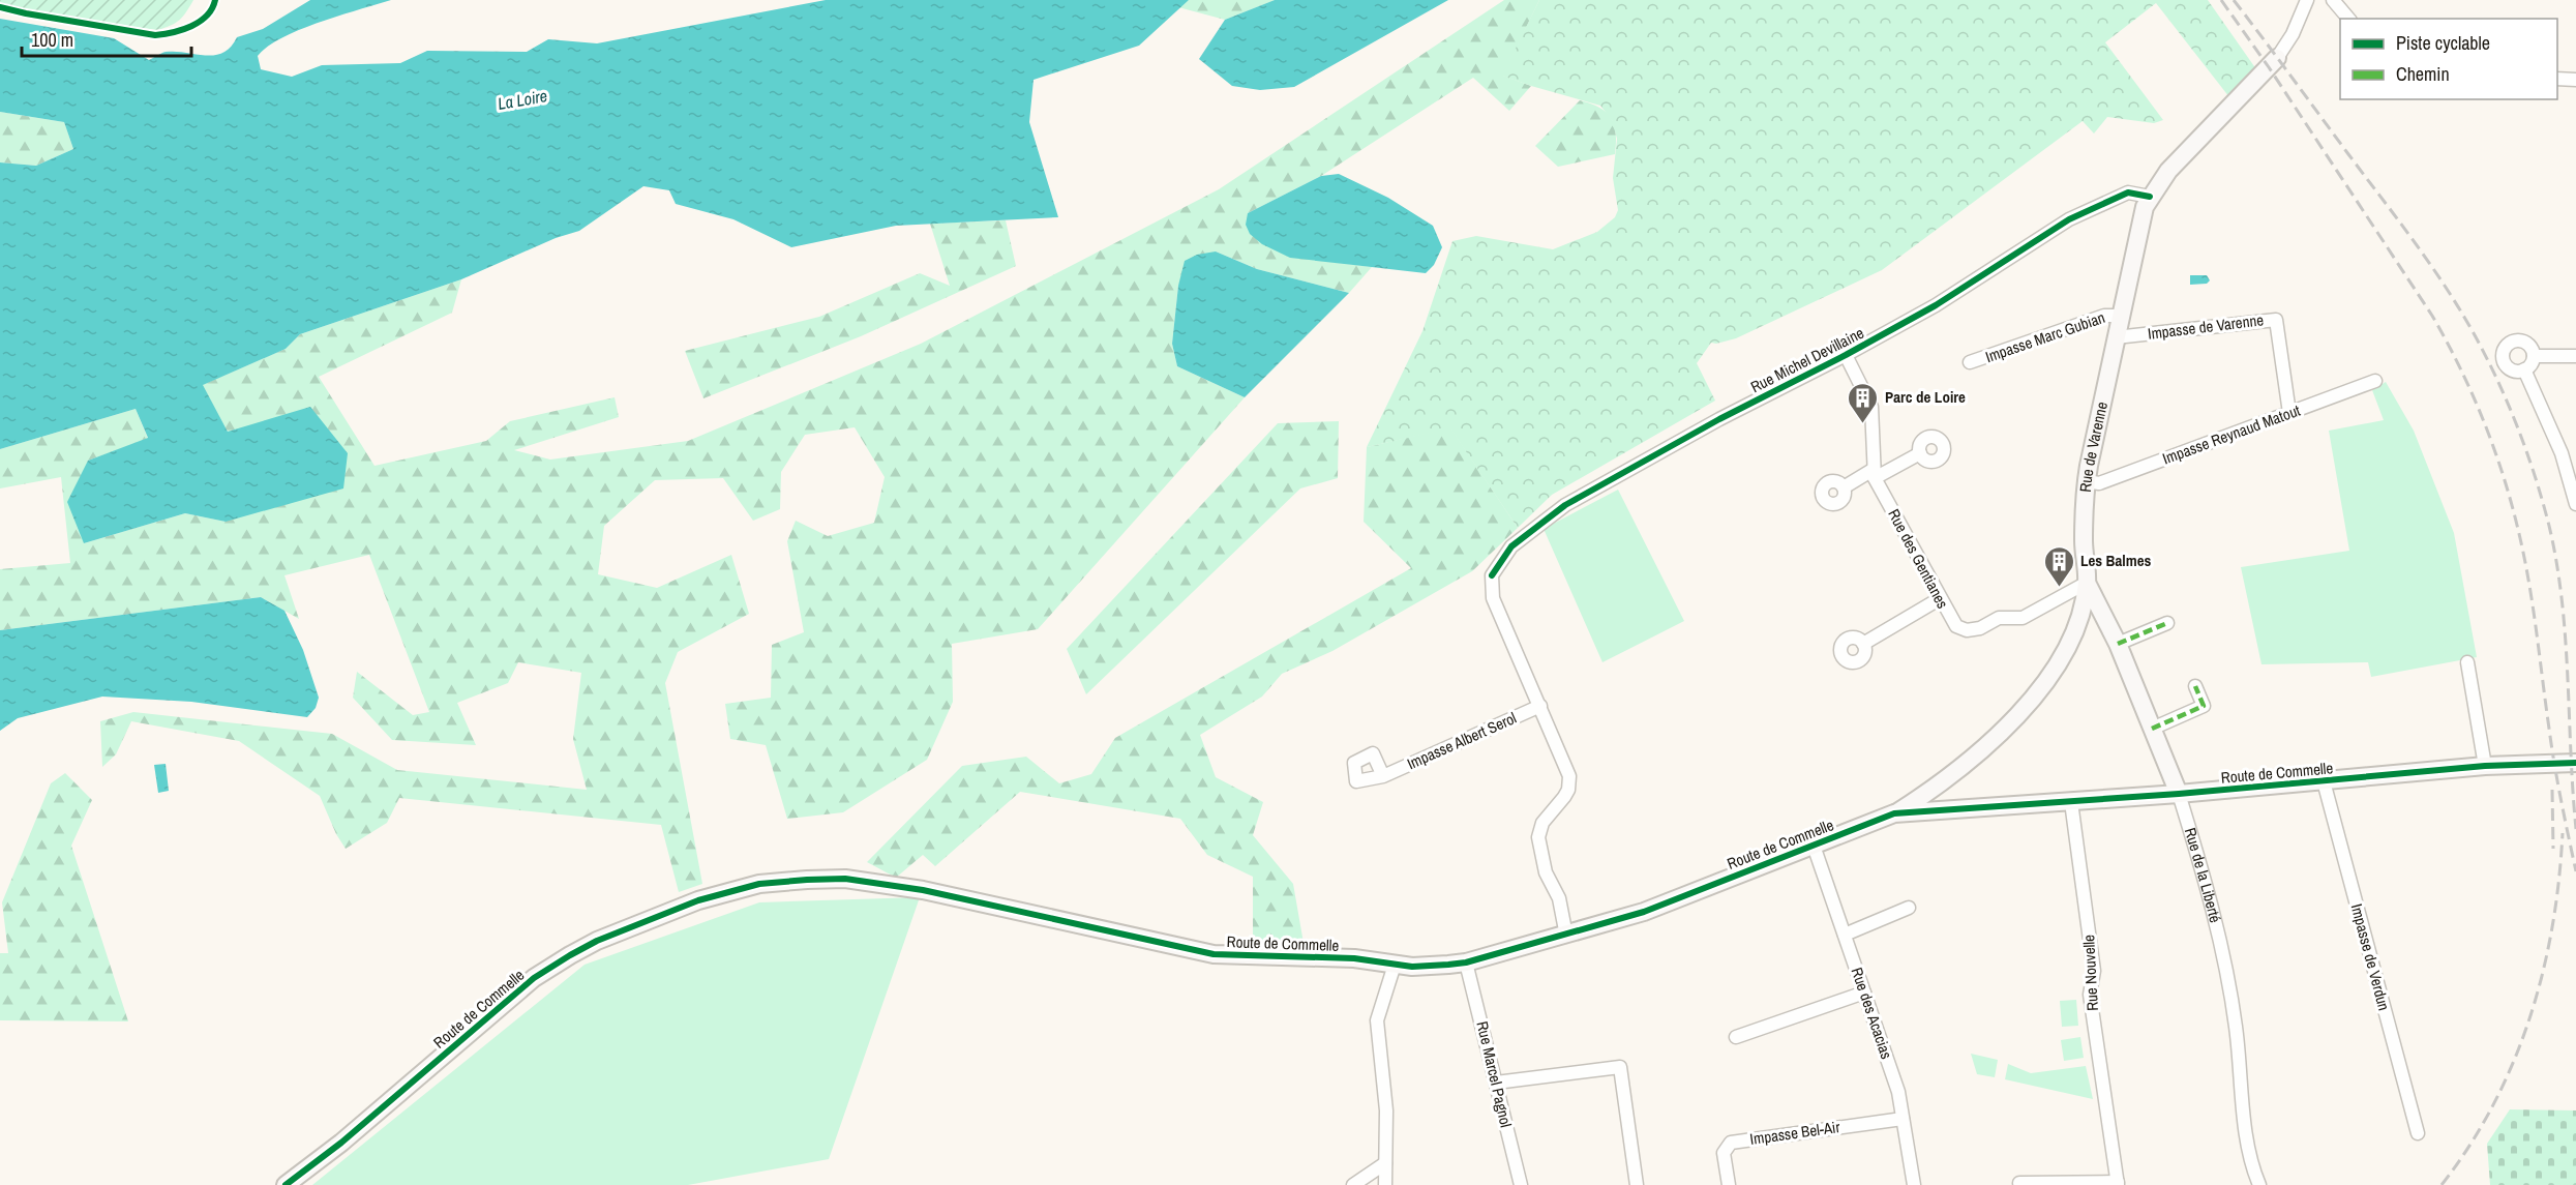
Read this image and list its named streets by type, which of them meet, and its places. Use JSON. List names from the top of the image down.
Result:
{
  "streets": {
    "street": [
      "Impasse de Varenne",
      "Impasse Marc Gubian",
      "Rue Michel Devillaine",
      "Impasse Reynaud Matout",
      "Rue de Varenne",
      "Rue des Gentianes",
      "Impasse Albert Serol",
      "Route de Commelle",
      "Rue de la Liberté",
      "Impasse de Verdun",
      "Rue Nouvelle",
      "Rue des Acacias",
      "Rue Marcel Pagnol",
      "Impasse Bel-Air"
    ]
  },
  "crossings": [
    ["Impasse de Varenne", "Impasse Reynaud Matout"],
    ["Impasse de Varenne", "Rue de Varenne"],
    ["Impasse Marc Gubian", "Rue de Varenne"],
    ["Rue Michel Devillaine", "Rue de Varenne"],
    ["Rue Michel Devillaine", "Rue des Gentianes"],
    ["Rue Michel Devillaine", "Impasse Albert Serol"],
    ["Rue Michel Devillaine", "Route de Commelle"],
    ["Impasse Reynaud Matout", "Rue de Varenne"],
    ["Rue de Varenne", "Rue des Gentianes"],
    ["Rue de Varenne", "Route de Commelle"],
    ["Rue de Varenne", "Rue de la Liberté"],
    ["Rue des Gentianes", "Rue de la Liberté"],
    ["Route de Commelle", "Rue de la Liberté"],
    ["Route de Commelle", "Impasse de Verdun"],
    ["Route de Commelle", "Rue Nouvelle"],
    ["Route de Commelle", "Rue des Acacias"],
    ["Route de Commelle", "Rue Marcel Pagnol"],
    ["Rue des Acacias", "Impasse Bel-Air"]
  ],
  "water": ["La Loire"],
  "places": {
    "building": ["Parc de Loire", "Les Balmes"]
  },
  "legend": ["Piste cyclable", "Chemin"],
  "scale_bar": "100 m"
}
